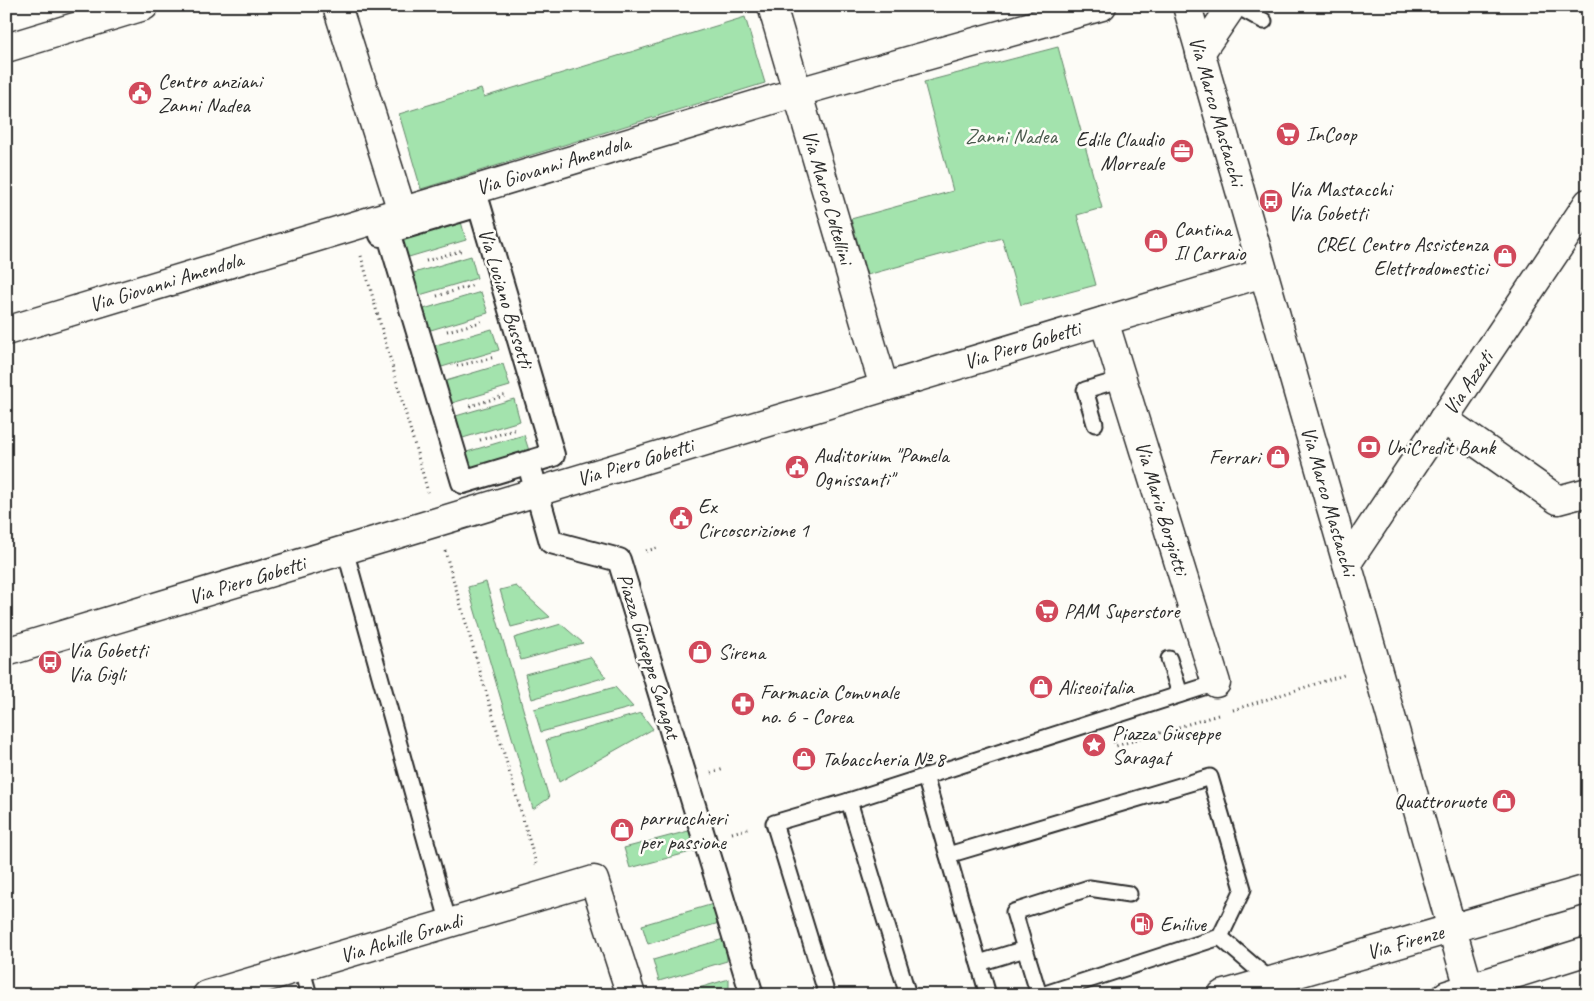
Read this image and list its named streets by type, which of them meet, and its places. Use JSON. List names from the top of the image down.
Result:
{
  "streets": {
    "street": [
      "Via Marco Mastacchi",
      "Via Giovanni Amendola",
      "Via Marco Coltellini",
      "Via Luciano Bussotti",
      "Via Piero Gobetti",
      "Via Azzati",
      "Via Mario Borgiotti",
      "Piazza Giuseppe Saragat",
      "Via Achille Grandi",
      "Via Firenze"
    ]
  },
  "crossings": [
    ["Via Marco Mastacchi", "Via Piero Gobetti"],
    ["Via Marco Mastacchi", "Via Azzati"],
    ["Via Marco Mastacchi", "Via Firenze"],
    ["Via Giovanni Amendola", "Via Marco Coltellini"],
    ["Via Giovanni Amendola", "Via Luciano Bussotti"],
    ["Via Marco Coltellini", "Via Piero Gobetti"],
    ["Via Piero Gobetti", "Via Mario Borgiotti"],
    ["Via Piero Gobetti", "Piazza Giuseppe Saragat"]
  ],
  "parks": ["Zanni Nadea"],
  "places": {
    "public building": ["Centro anziani Zanni Nadea", "Auditorium \"Pamela Ognissanti\"", "Ex Circoscrizione 1"],
    "supermarket": ["InCoop", "PAM Superstore"],
    "office": ["Edile Claudio Morreale"],
    "bus stop": ["Via Mastacchi Via Gobetti", "Via Gobetti Via Gigli"],
    "shop": [
      "Cantina Il Carraio",
      "CREL Centro Assistenza Elettrodomestici",
      "Ferrari",
      "Sirena",
      "Aliseoitalia",
      "Tabaccheria № 8",
      "Quattroruote",
      "parrucchieri per passione"
    ],
    "bank": ["UniCredit Bank"],
    "pharmacy": ["Farmacia Comunale no. 6 - Corea"],
    "place": ["Piazza Giuseppe Saragat"],
    "fuel station": ["Enilive"]
  }
}
